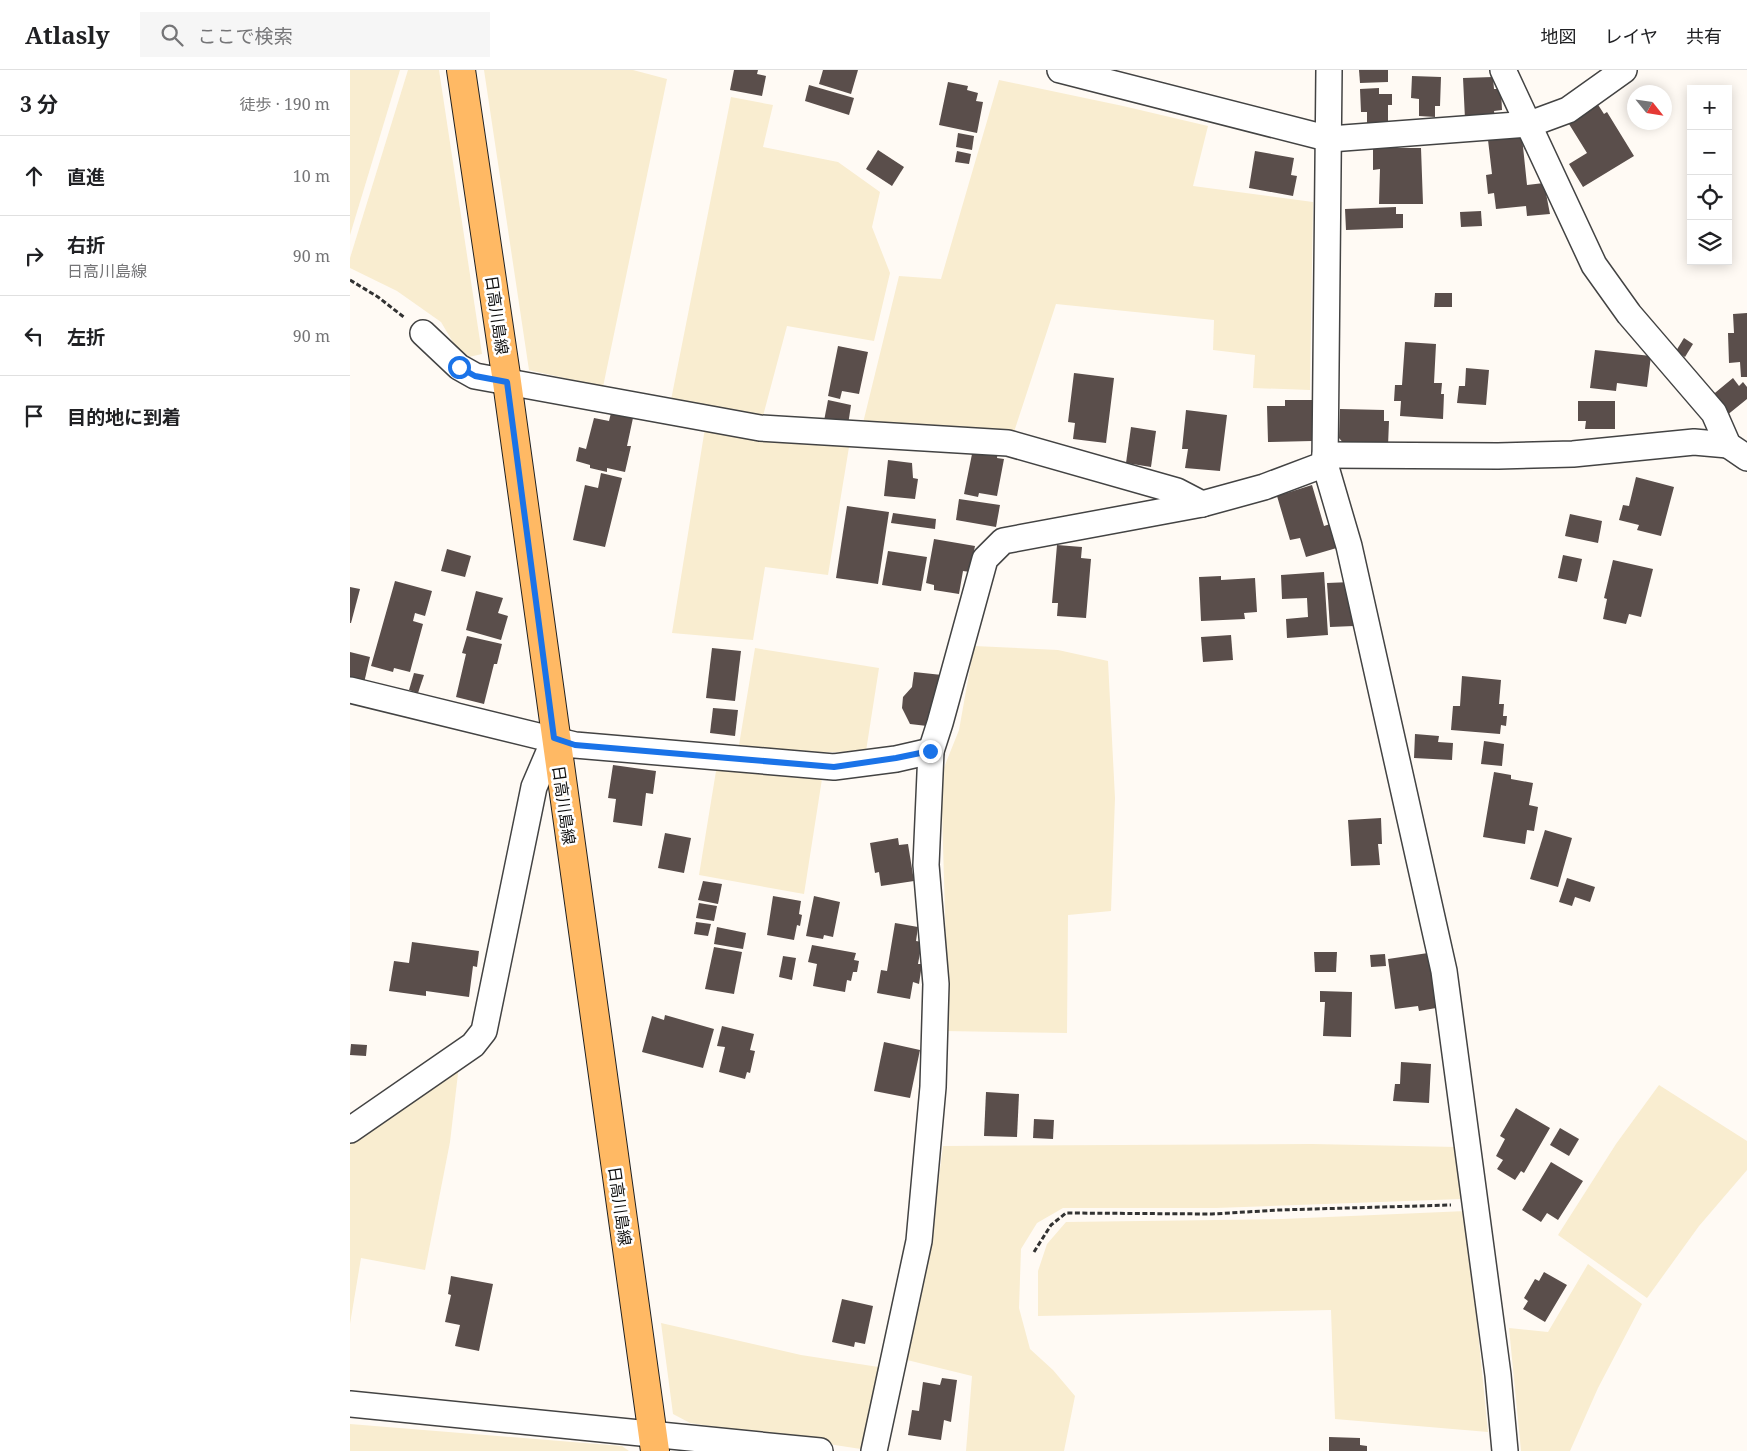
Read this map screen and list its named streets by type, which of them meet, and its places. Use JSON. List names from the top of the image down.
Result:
{
  "streets": {
    "main road": ["日高川島線"]
  },
  "north": "bottom right",
  "page": {
    "header": "Atlasly",
    "search": "ここで検索",
    "nav": ["地図", "レイヤ", "共有"],
    "heading": ["3 分", "徒歩 · 190 m"],
    "map_buttons": ["+", "−"],
    "list": [
      ["直進", "10 m"],
      ["右折", "日高川島線", "90 m"],
      ["左折", "90 m"],
      "目的地に到着"
    ]
  }
}
